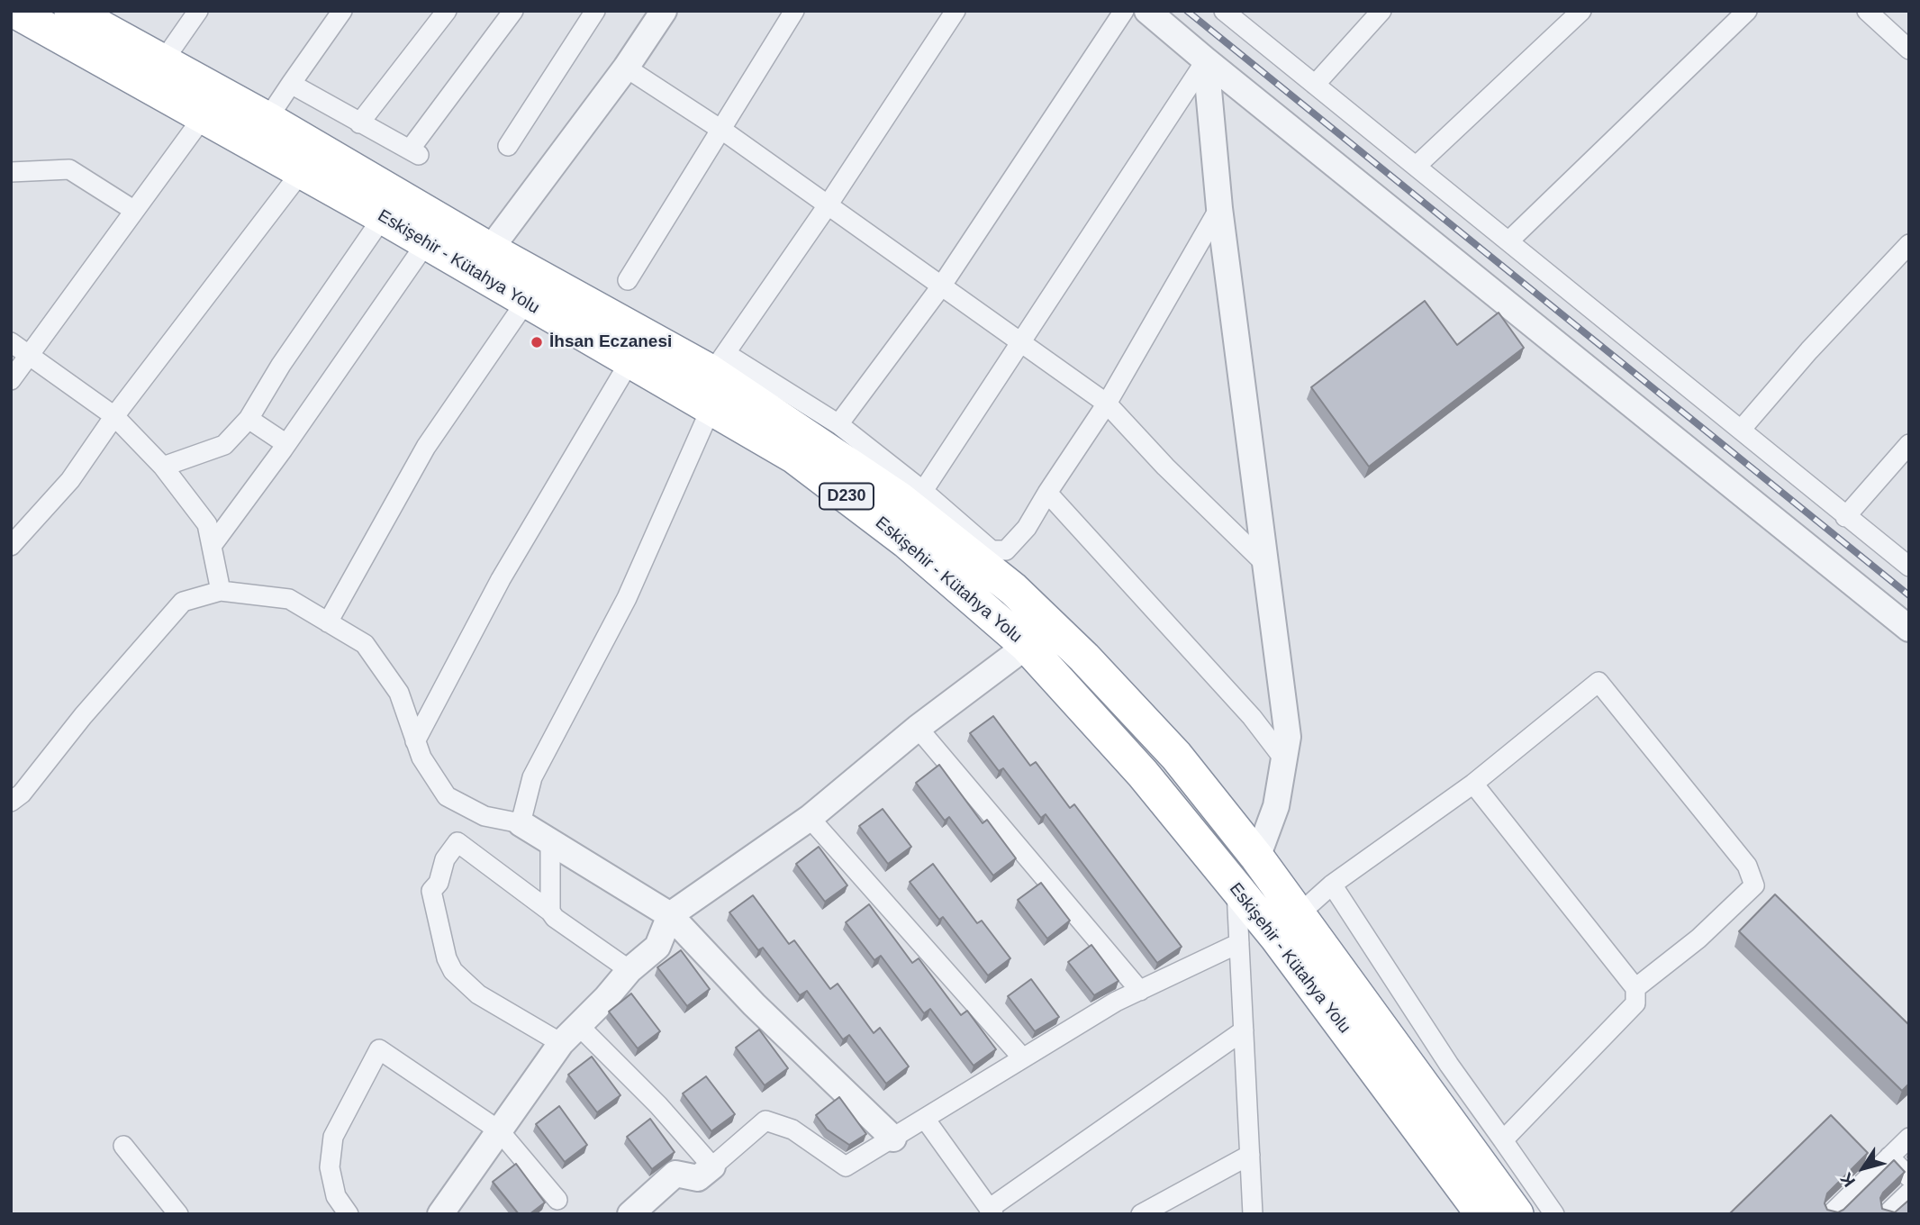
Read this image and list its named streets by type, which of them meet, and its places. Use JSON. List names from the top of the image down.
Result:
{
  "streets": {
    "highway": ["Eskişehir - Kütahya Yolu", "D230"]
  },
  "places": ["İhsan Eczanesi"],
  "north": "bottom left"
}
